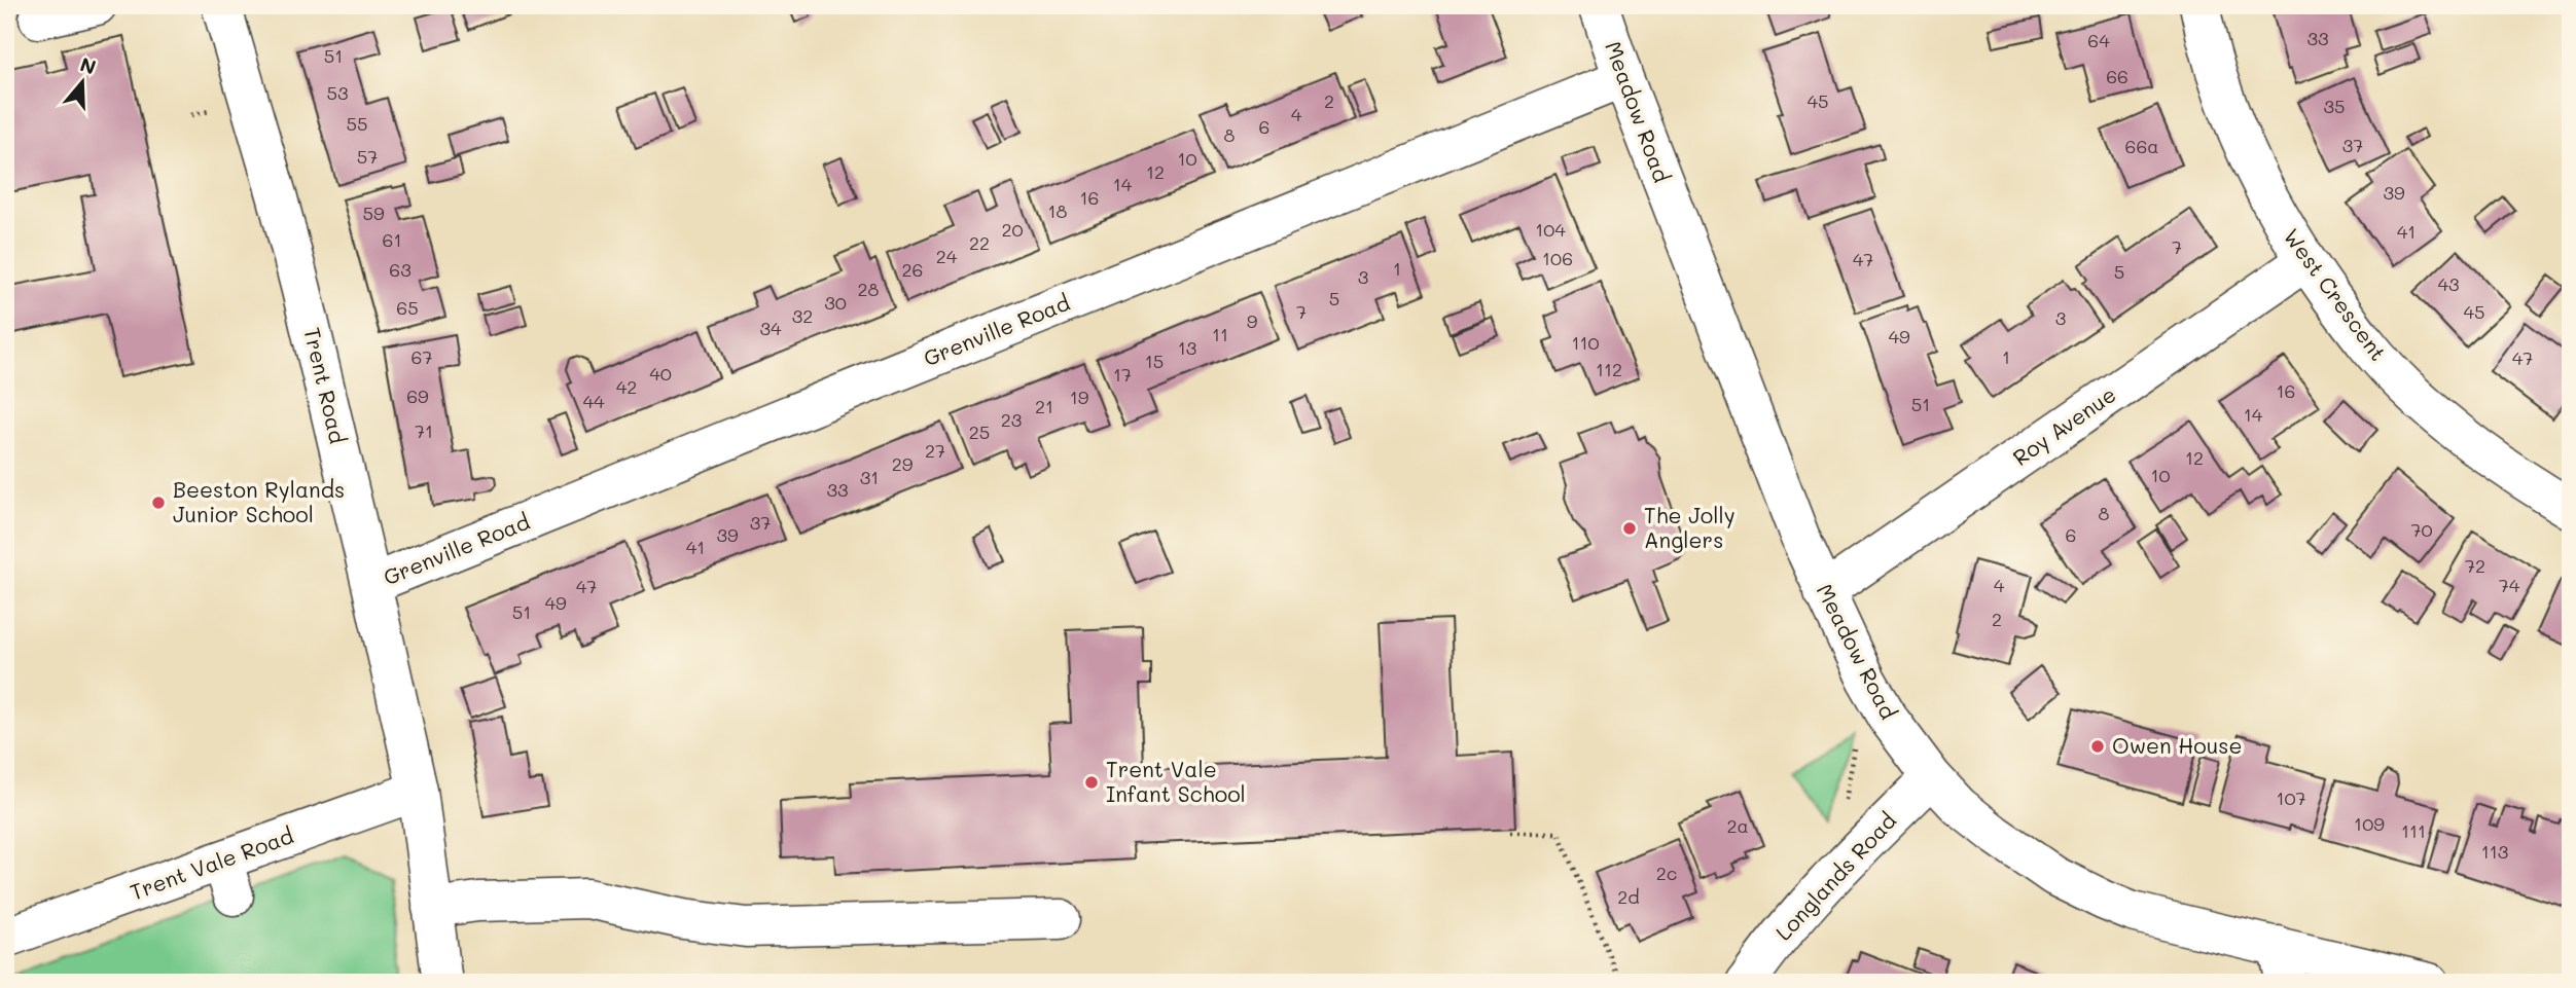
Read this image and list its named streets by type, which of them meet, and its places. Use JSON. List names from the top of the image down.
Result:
{
  "streets": {
    "street": [
      "Meadow Road",
      "West Crescent",
      "Grenville Road",
      "Trent Road",
      "Roy Avenue",
      "Trent Vale Road",
      "Longlands Road"
    ]
  },
  "crossings": [
    ["Meadow Road", "Grenville Road"],
    ["Meadow Road", "Roy Avenue"],
    ["Meadow Road", "Longlands Road"],
    ["West Crescent", "Roy Avenue"],
    ["Grenville Road", "Trent Road"],
    ["Trent Road", "Trent Vale Road"]
  ],
  "places": [
    "Beeston Rylands Junior School",
    "The Jolly Anglers",
    "Owen House",
    "Trent Vale Infant School"
  ],
  "house_numbers": [
    "33",
    "64",
    "51",
    "66",
    "53",
    "2",
    "45",
    "35",
    "4",
    "55",
    "6",
    "8",
    "37",
    "66a",
    "57",
    "10",
    "12",
    "14",
    "39",
    "16",
    "18",
    "59",
    "20",
    "104",
    "41",
    "61",
    "22",
    "7",
    "24",
    "106",
    "47",
    "1",
    "63",
    "26",
    "5",
    "3",
    "43",
    "28",
    "5",
    "30",
    "65",
    "7",
    "45",
    "32",
    "3",
    "9",
    "34",
    "11",
    "49",
    "110",
    "13",
    "67",
    "1",
    "47",
    "15",
    "112",
    "40",
    "17",
    "42",
    "16",
    "69",
    "19",
    "44",
    "51",
    "21",
    "14",
    "23",
    "71",
    "25",
    "27",
    "12",
    "29",
    "10",
    "31",
    "33",
    "8",
    "37",
    "70",
    "39",
    "6",
    "41",
    "72",
    "4",
    "74",
    "47",
    "49",
    "51",
    "2",
    "107",
    "109",
    "2a",
    "111",
    "113",
    "2c",
    "2d"
  ],
  "north": "top"
}
